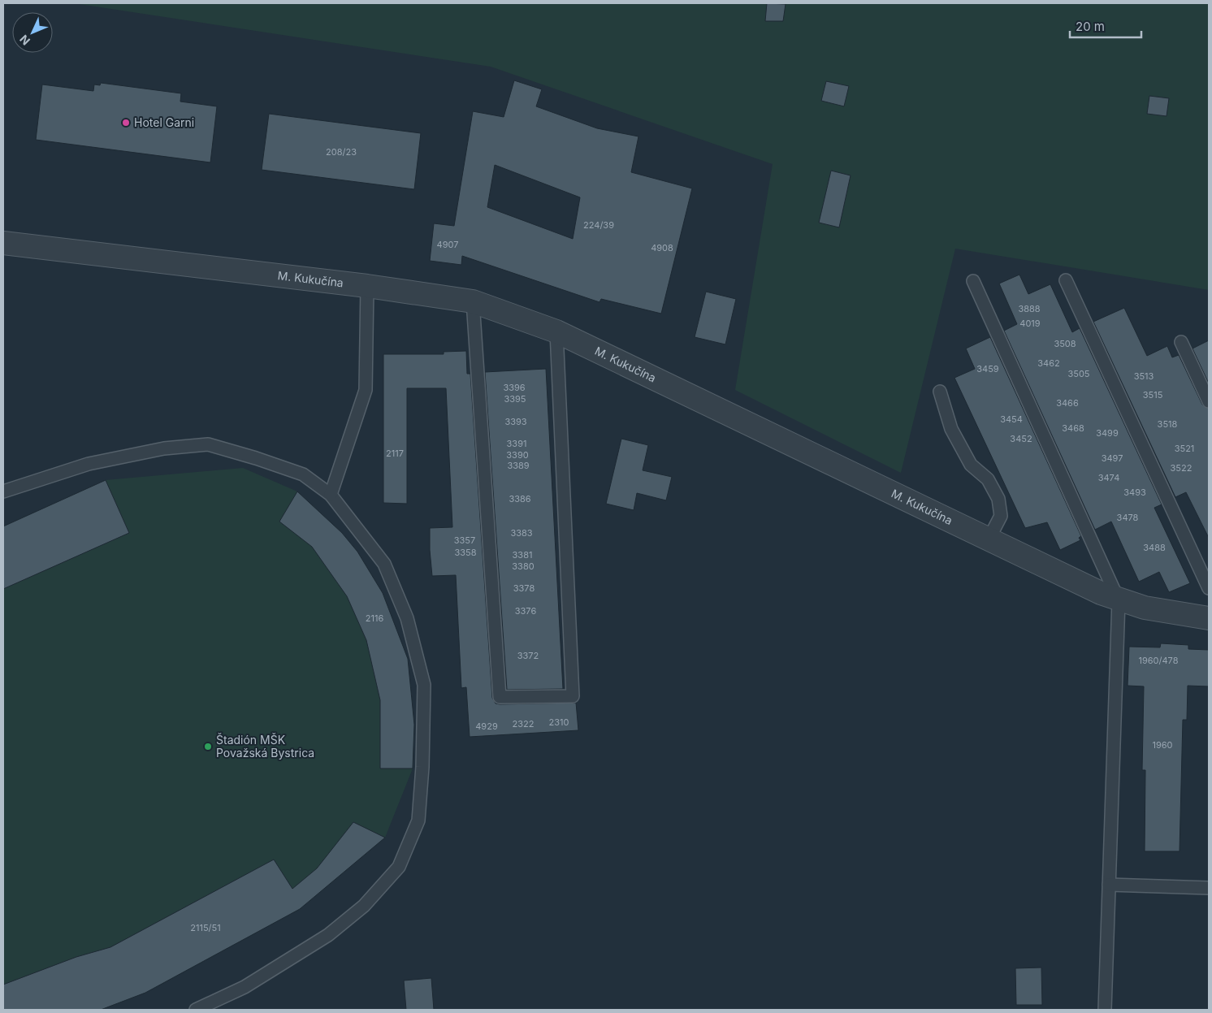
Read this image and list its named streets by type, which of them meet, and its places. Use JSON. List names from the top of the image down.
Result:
{
  "streets": {
    "street": ["M. Kukučína"]
  },
  "places": ["Hotel Garni", "Štadión MŠK Považská Bystrica"],
  "house_numbers": [
    "208/23",
    "224/39",
    "4907",
    "4908",
    "3888",
    "4019",
    "3508",
    "3462",
    "3459",
    "3505",
    "3513",
    "3396",
    "3515",
    "3395",
    "3466",
    "3454",
    "3393",
    "3518",
    "3468",
    "3499",
    "3452",
    "3391",
    "3521",
    "2117",
    "3390",
    "3497",
    "3389",
    "3522",
    "3474",
    "3493",
    "3386",
    "3478",
    "3383",
    "3357",
    "3488",
    "3358",
    "3381",
    "3380",
    "3378",
    "3376",
    "2116",
    "3372",
    "1960/478",
    "2310",
    "2322",
    "4929",
    "1960",
    "2115/51"
  ],
  "scale_bar": "20 m",
  "north": "bottom left"
}
